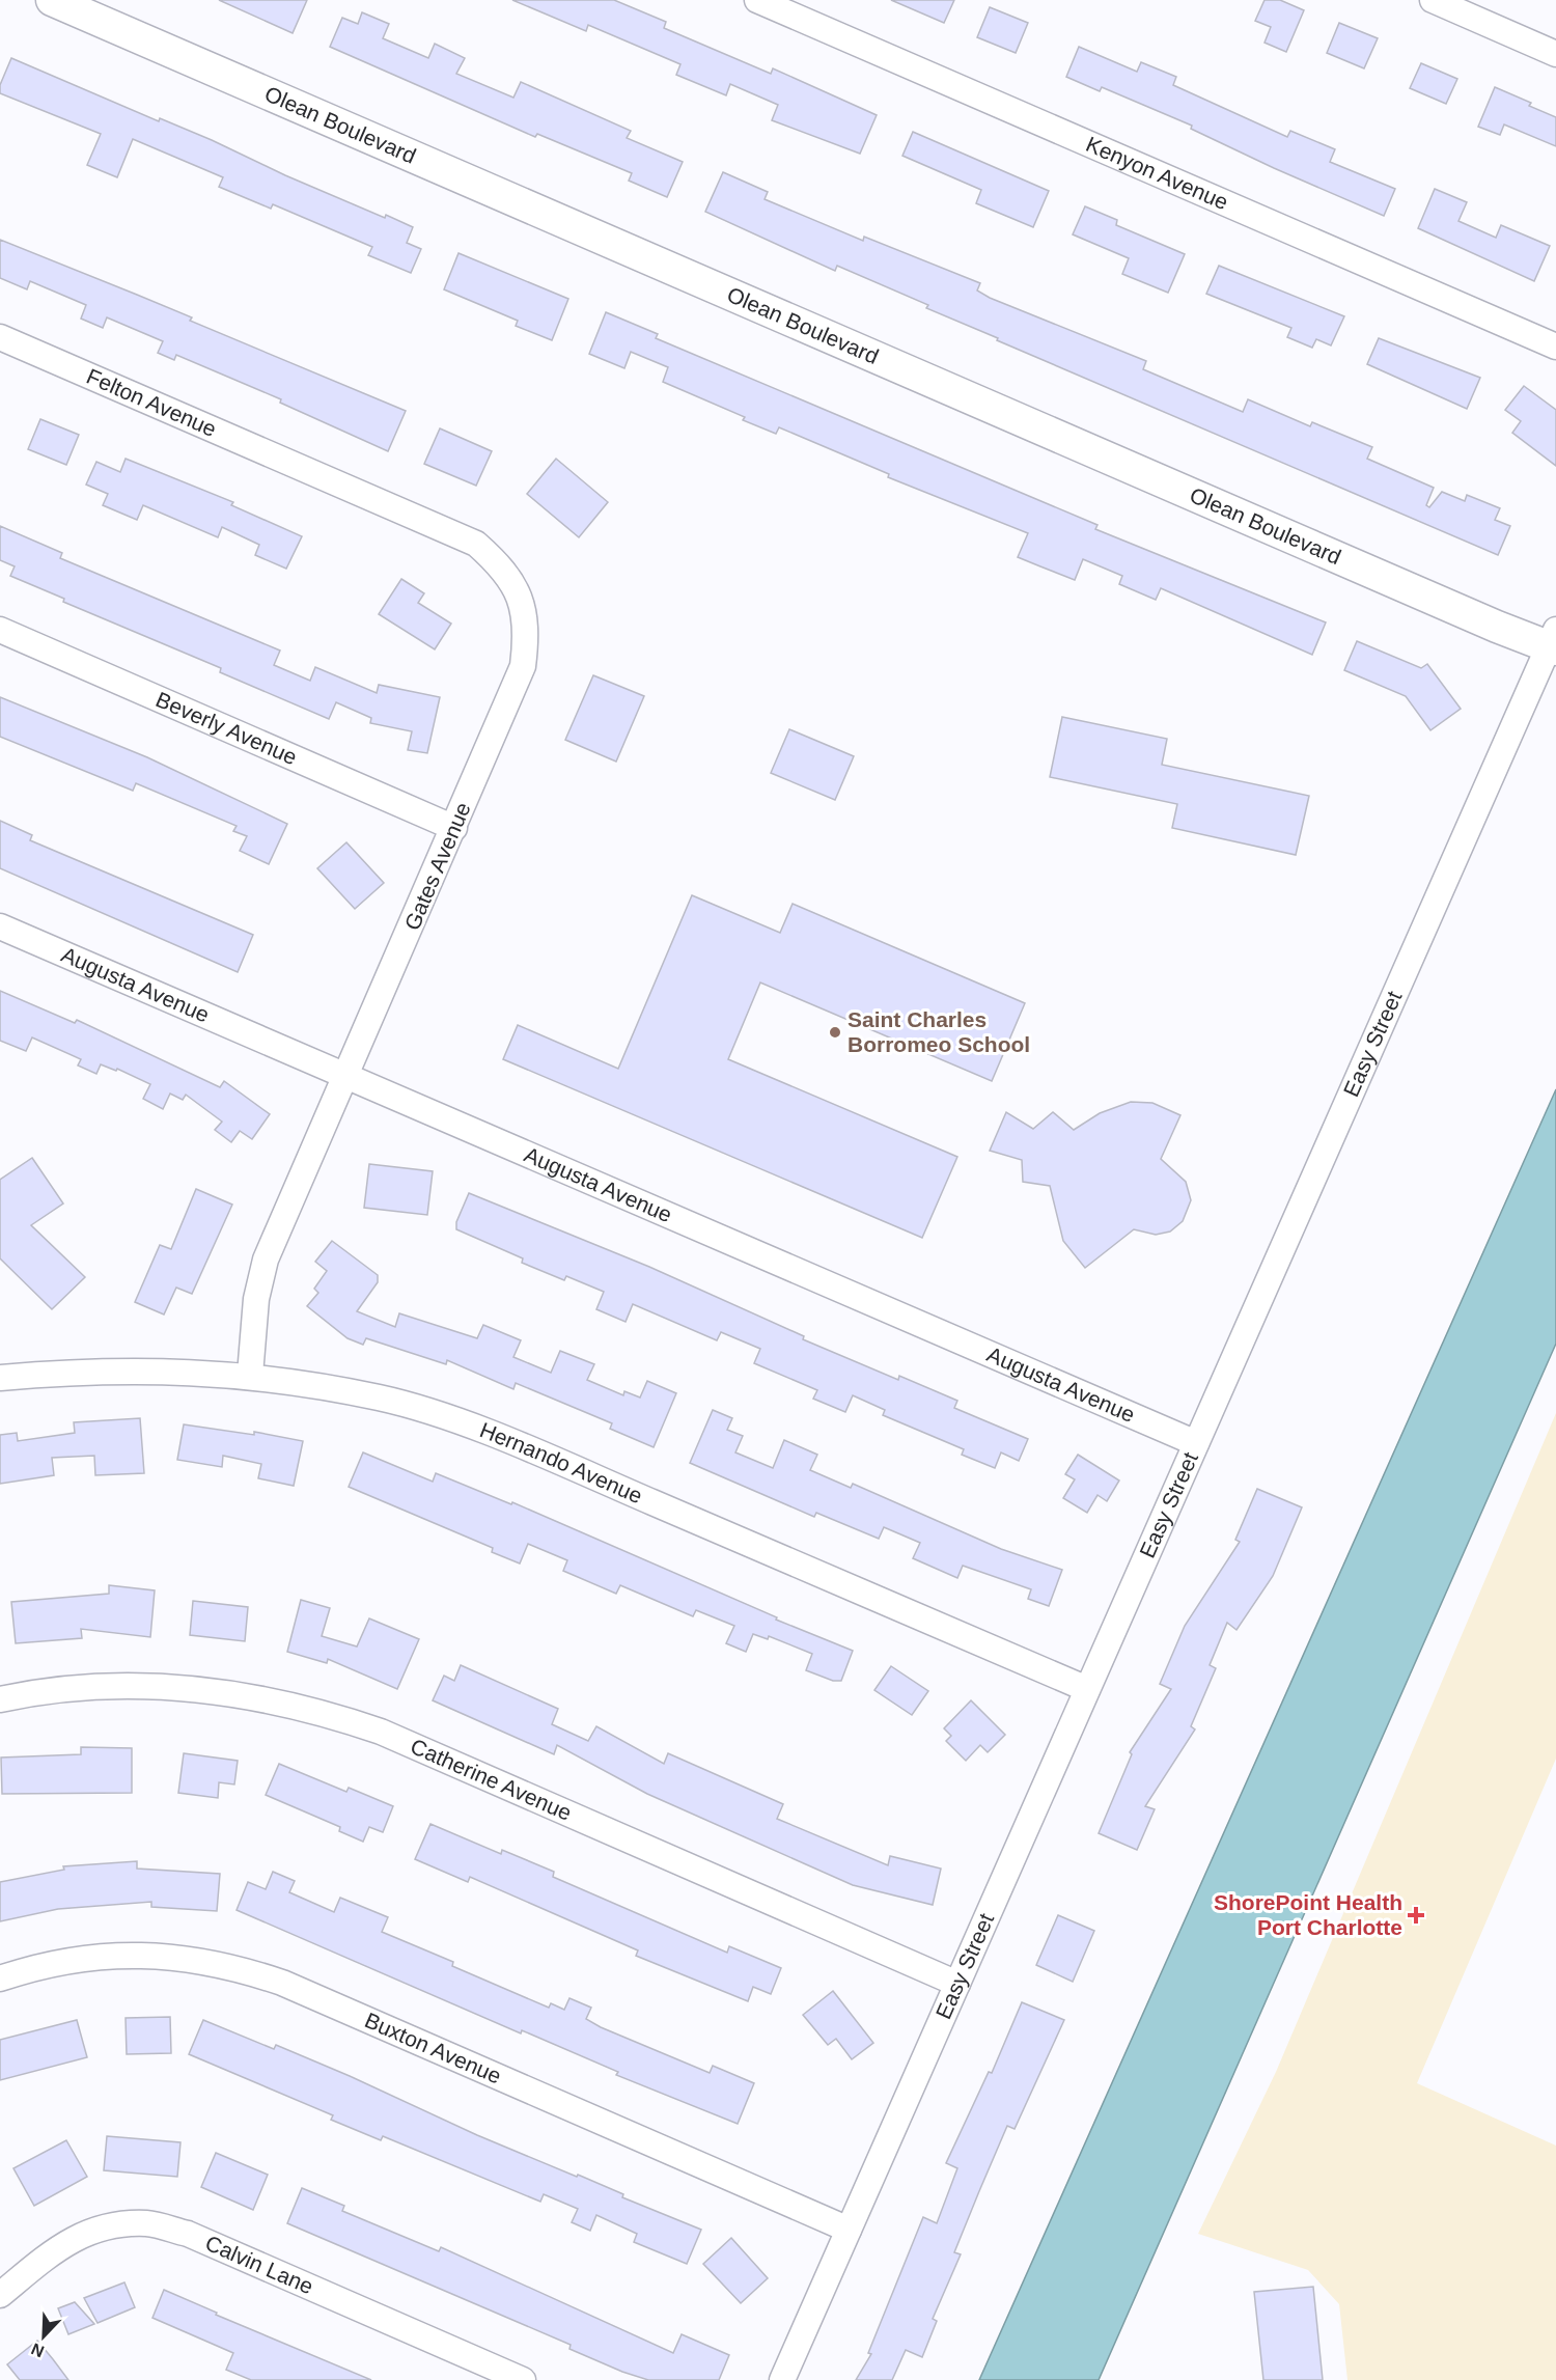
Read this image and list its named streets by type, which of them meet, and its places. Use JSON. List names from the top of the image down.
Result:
{
  "streets": {
    "street": [
      "Olean Boulevard",
      "Kenyon Avenue",
      "Felton Avenue",
      "Beverly Avenue",
      "Gates Avenue",
      "Augusta Avenue",
      "Easy Street",
      "Hernando Avenue",
      "Catherine Avenue",
      "Buxton Avenue",
      "Calvin Lane"
    ]
  },
  "crossings": [
    ["Olean Boulevard", "Easy Street"],
    ["Felton Avenue", "Gates Avenue"],
    ["Beverly Avenue", "Gates Avenue"],
    ["Gates Avenue", "Augusta Avenue"],
    ["Gates Avenue", "Hernando Avenue"],
    ["Augusta Avenue", "Easy Street"],
    ["Easy Street", "Hernando Avenue"],
    ["Easy Street", "Catherine Avenue"],
    ["Easy Street", "Buxton Avenue"]
  ],
  "places": {
    "other": ["Saint Charles Borromeo School"],
    "health": ["ShorePoint Health Port Charlotte"]
  },
  "north": "bottom left"
}
